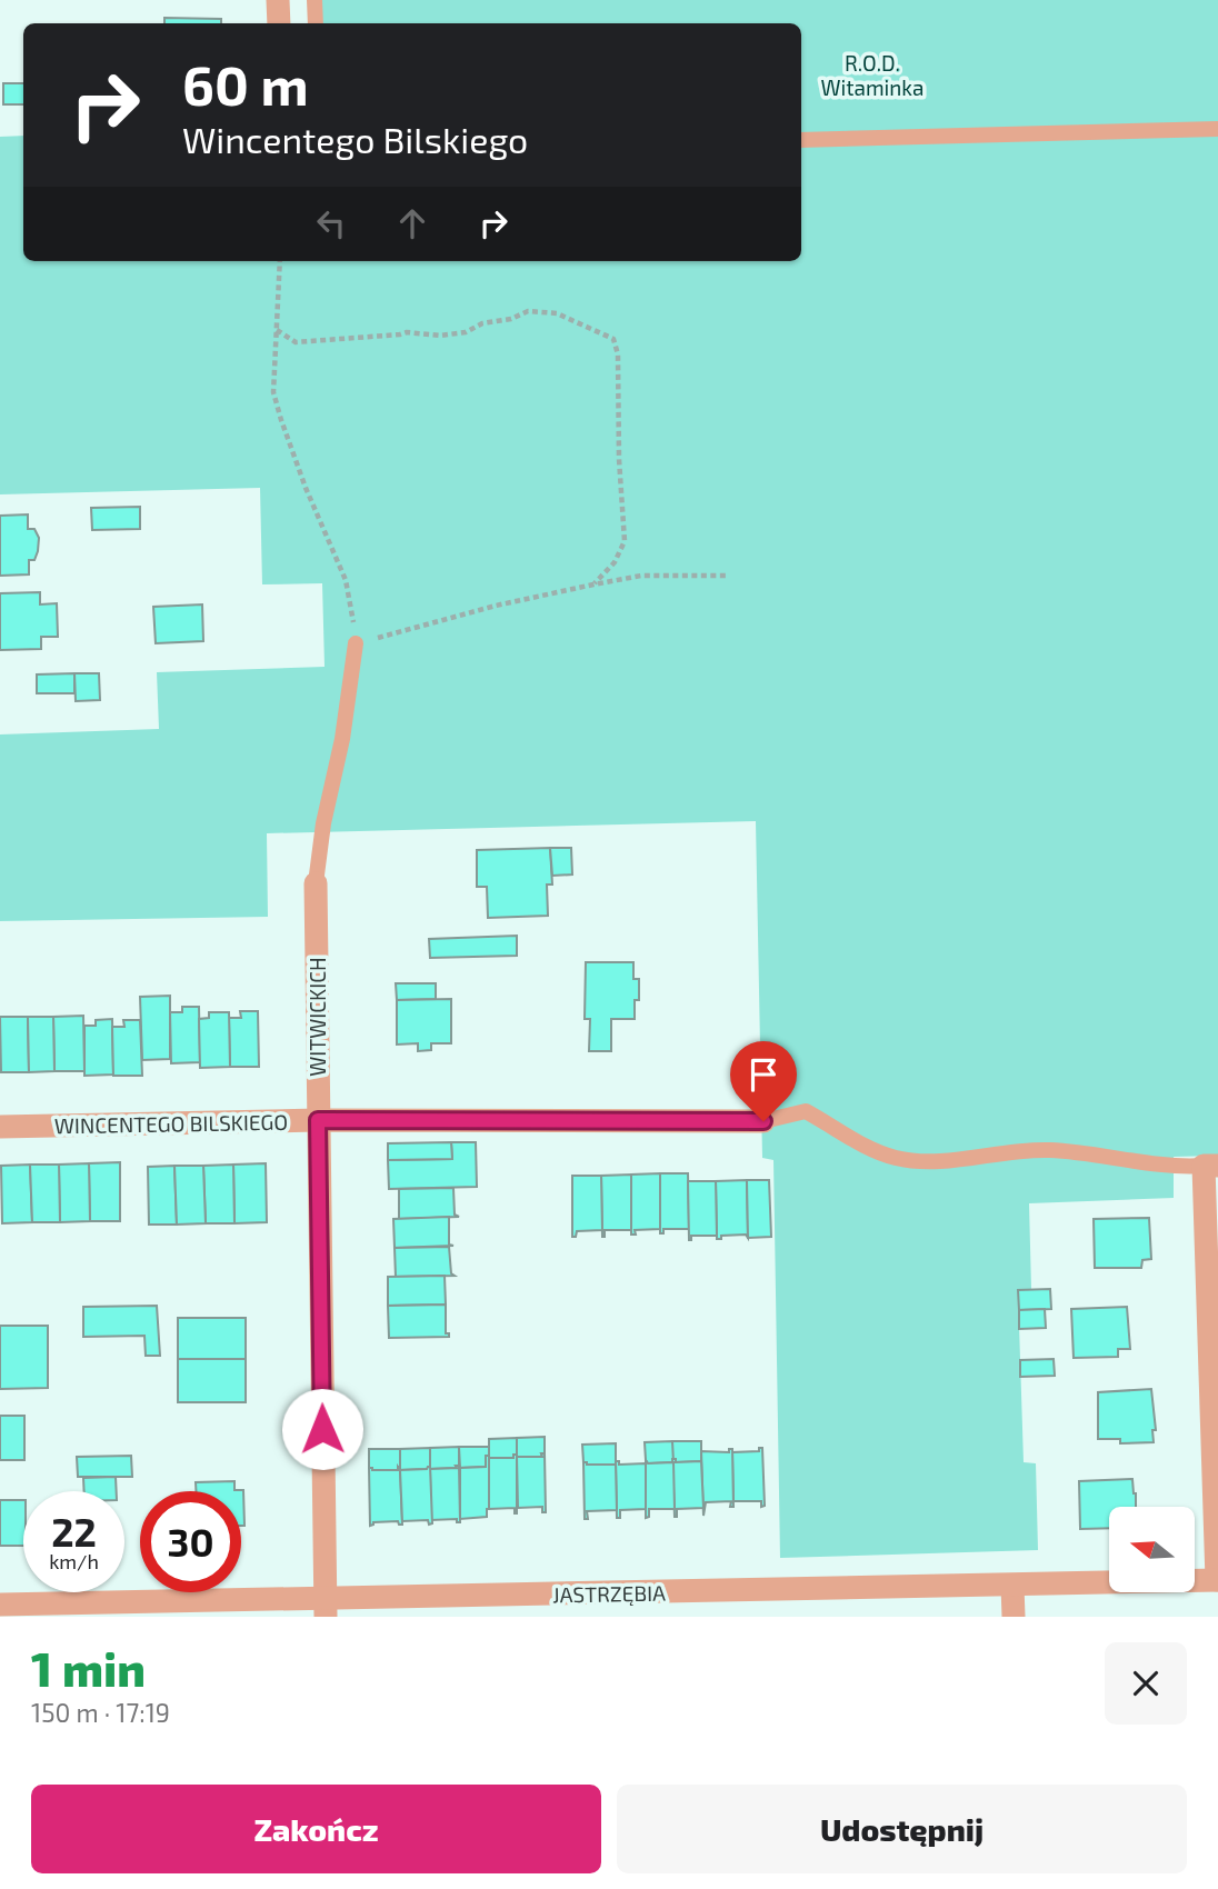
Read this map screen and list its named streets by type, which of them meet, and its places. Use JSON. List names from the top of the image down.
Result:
{
  "streets": {
    "street": ["WITWICKICH", "WINCENTEGO BILSKIEGO", "JASTRZĘBIA"]
  },
  "crossings": [
    ["WITWICKICH", "WINCENTEGO BILSKIEGO"],
    ["WITWICKICH", "JASTRZĘBIA"]
  ],
  "parks": ["R.O.D. Witaminka"],
  "north": "left",
  "page": {
    "turn": ["60 m", "Wincentego Bilskiego"],
    "speed": "22 km/h",
    "limit": "30",
    "heading": ["1 min", "150 m · 17:19"],
    "buttons": ["Zakończ", "Udostępnij"]
  }
}
